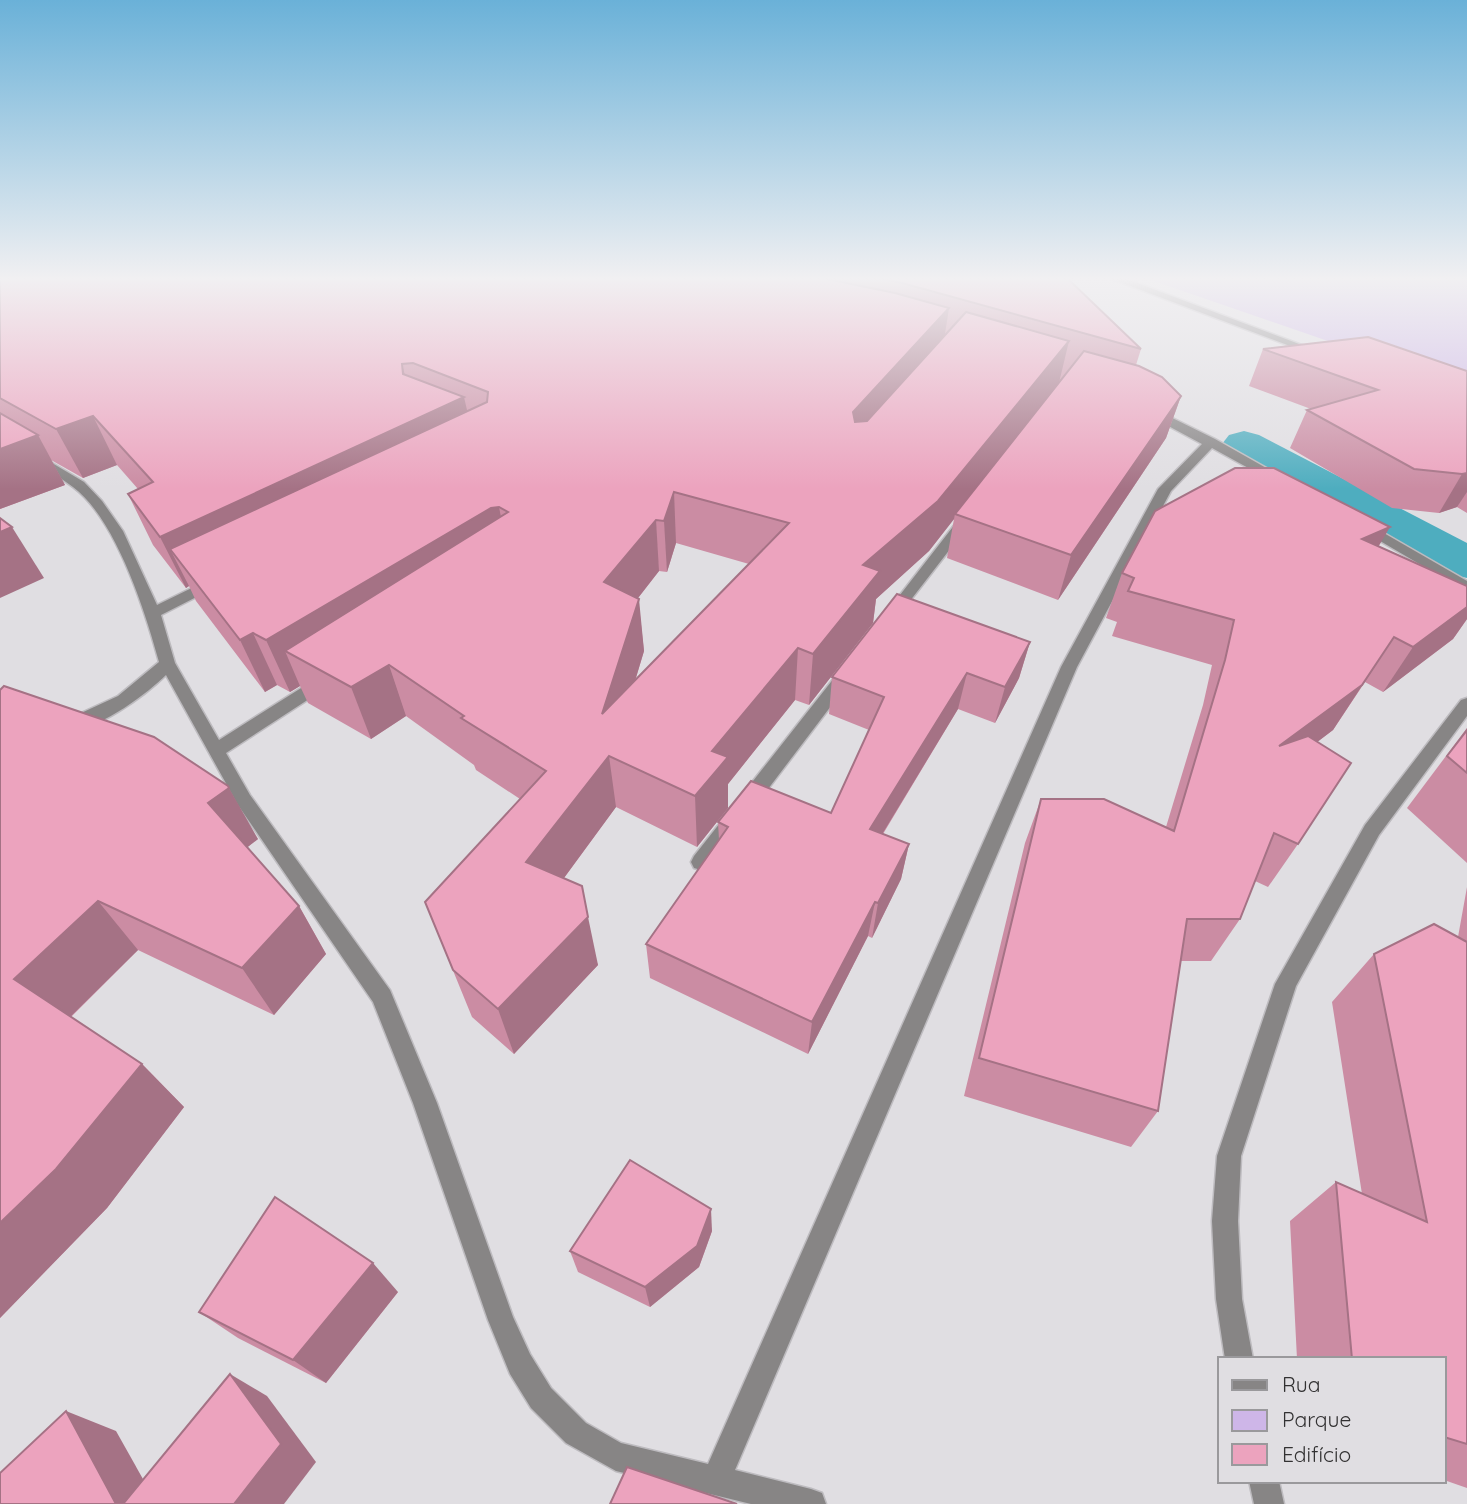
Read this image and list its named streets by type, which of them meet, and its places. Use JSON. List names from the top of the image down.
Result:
{
  "legend": ["Rua", "Parque", "Edifício"]
}
